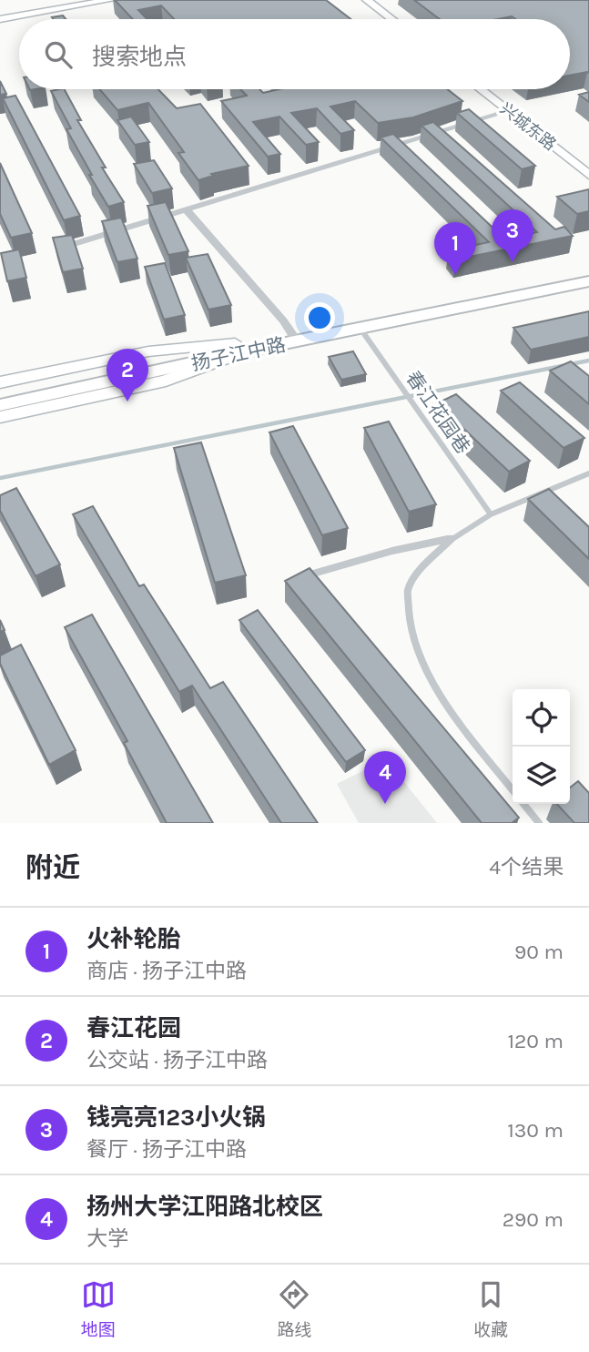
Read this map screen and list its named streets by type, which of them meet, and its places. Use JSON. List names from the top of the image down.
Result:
{
  "streets": {
    "main road": ["扬子江中路"],
    "street": ["兴城东路"],
    "lane": ["春江花园巷"]
  },
  "crossings": [
    ["扬子江中路", "春江花园巷"]
  ],
  "page": {
    "search": "搜索地点",
    "pins": [
      "3",
      "1",
      "2",
      "4"
    ],
    "heading": ["附近", "4个结果"],
    "list": [
      {
        "mark": "1",
        "name": "火补轮胎",
        "note": "商店 · 扬子江中路",
        "value": "90 m"
      },
      {
        "mark": "2",
        "name": "春江花园",
        "note": "公交站 · 扬子江中路",
        "value": "120 m"
      },
      {
        "mark": "3",
        "name": "钱亮亮123小火锅",
        "note": "餐厅 · 扬子江中路",
        "value": "130 m"
      },
      {
        "mark": "4",
        "name": "扬州大学江阳路北校区",
        "note": "大学",
        "value": "290 m"
      }
    ],
    "nav": ["地图", "路线", "收藏"]
  }
}
